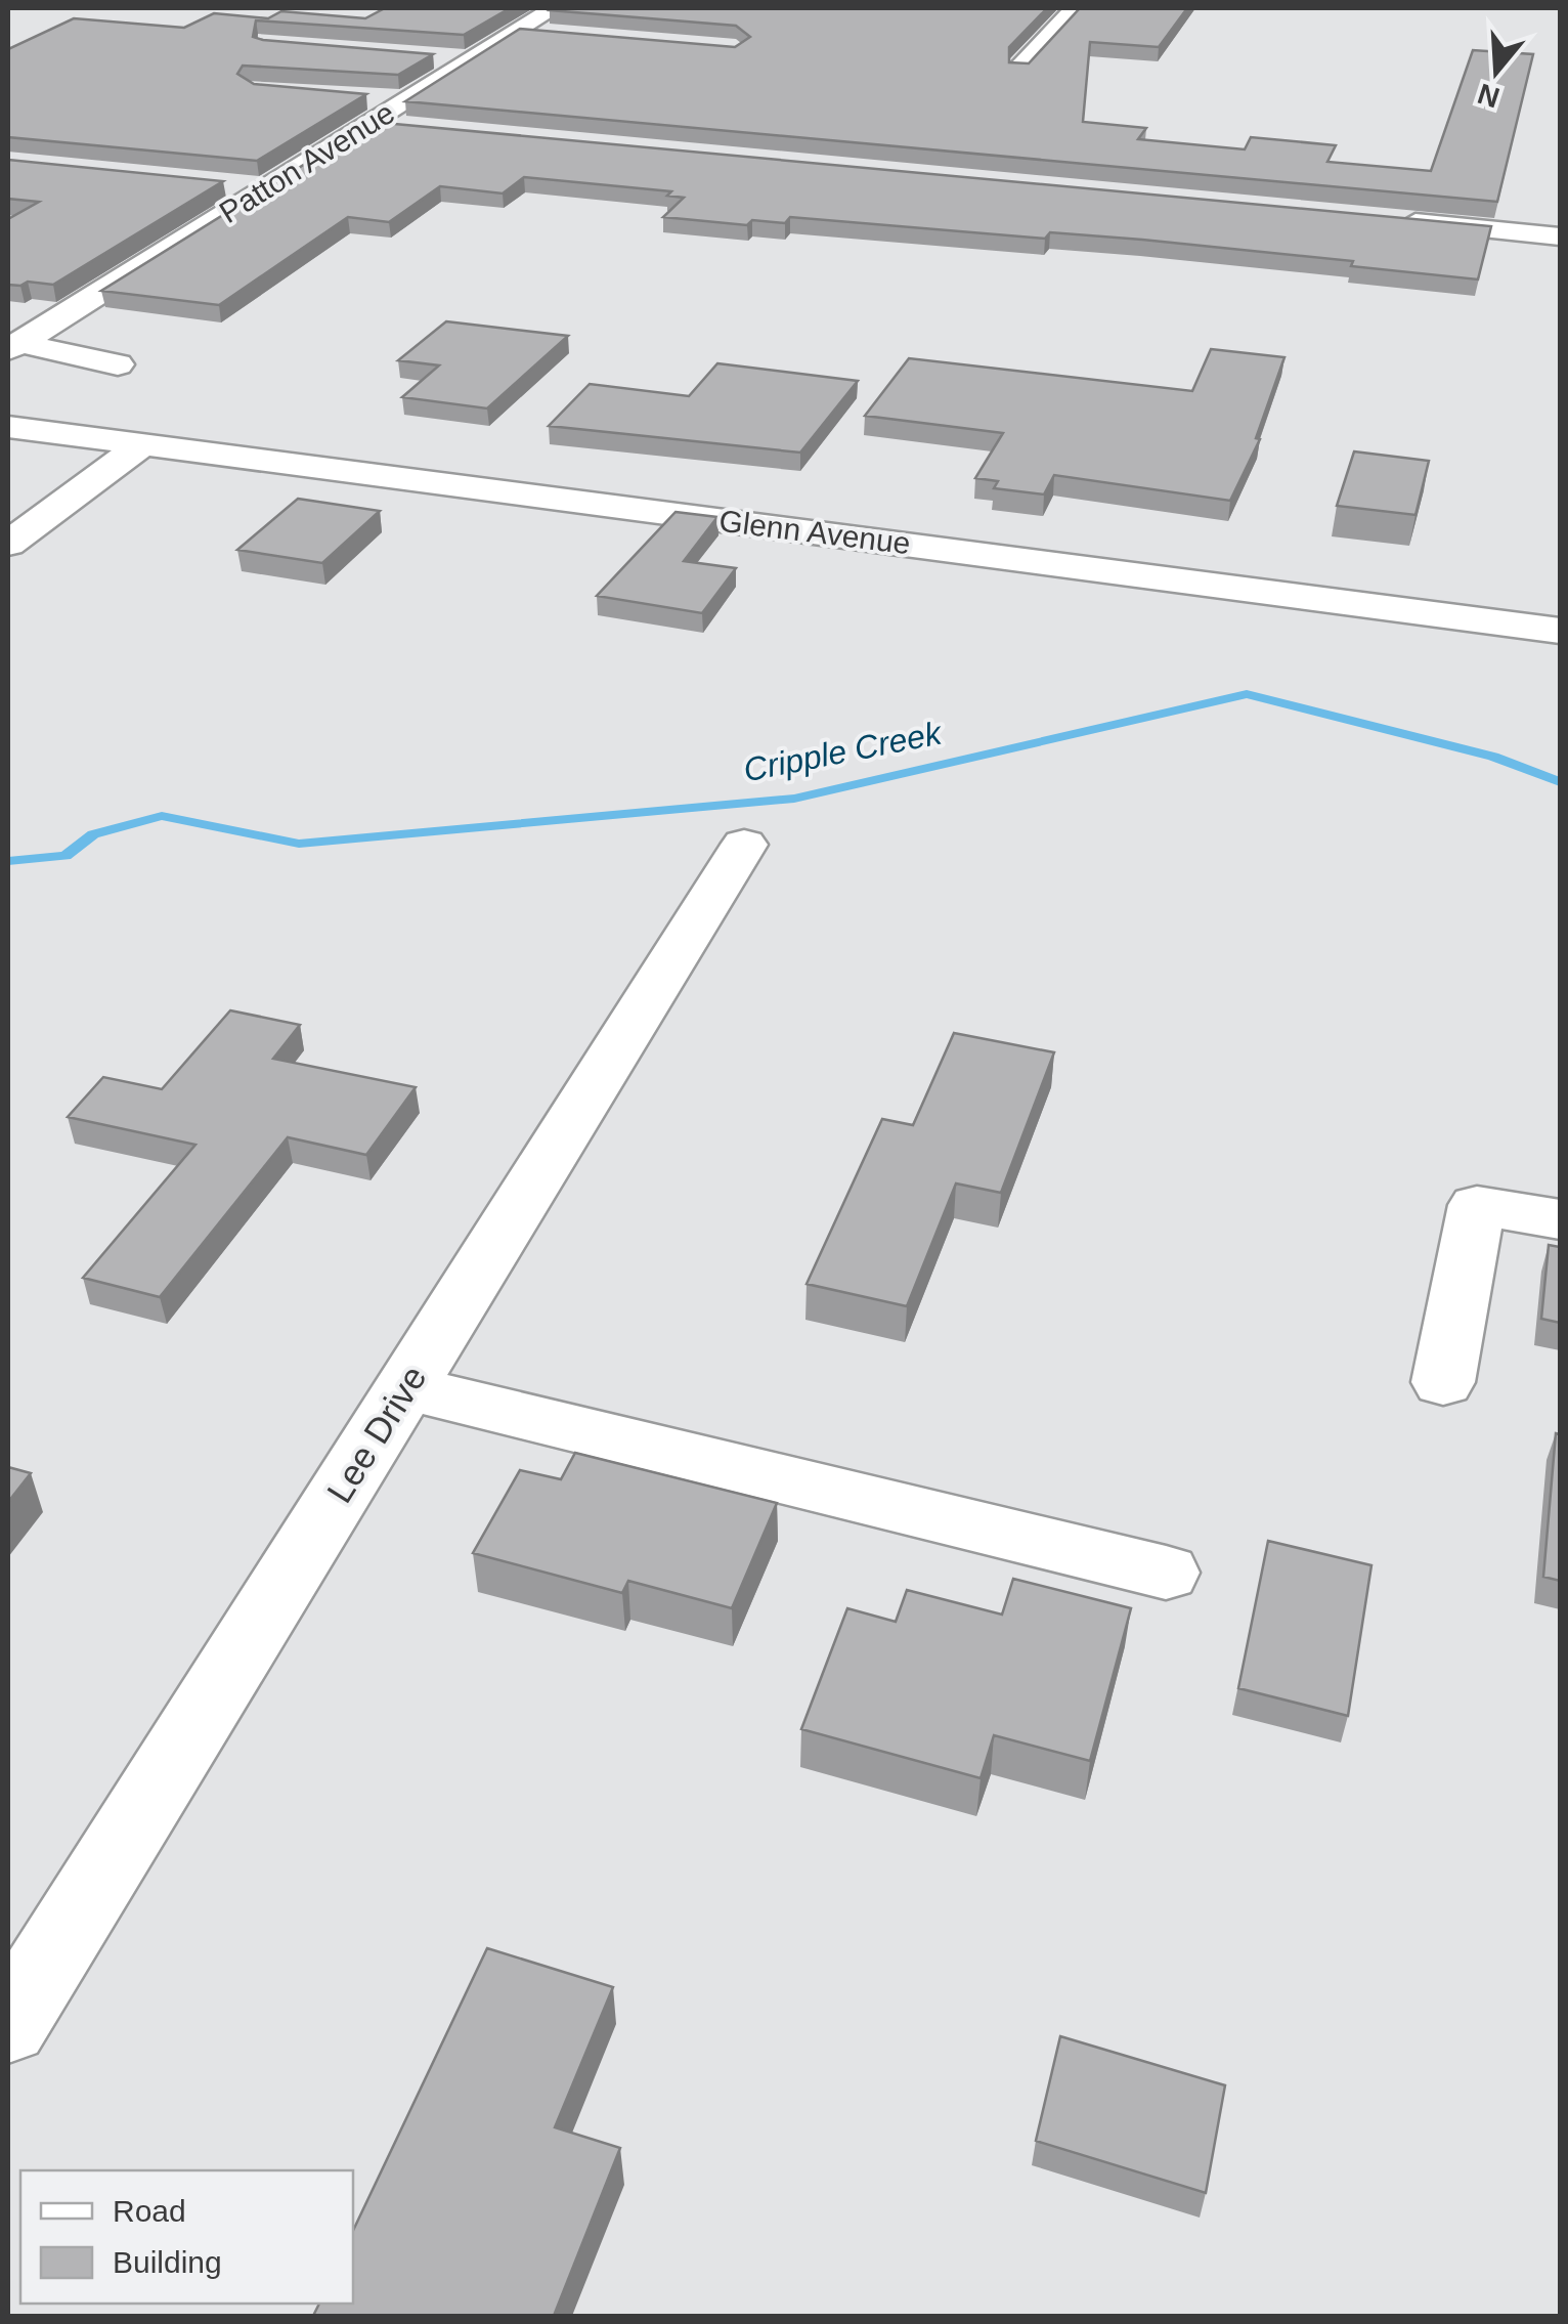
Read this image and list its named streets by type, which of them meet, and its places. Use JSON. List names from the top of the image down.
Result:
{
  "streets": {
    "street": ["Patton Avenue", "Glenn Avenue", "Lee Drive"]
  },
  "water": ["Cripple Creek"],
  "legend": ["Road", "Building"],
  "north": "bottom"
}
